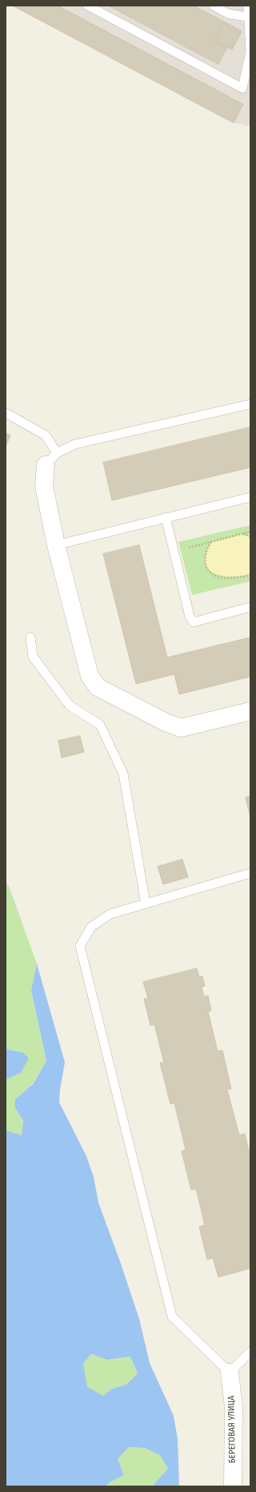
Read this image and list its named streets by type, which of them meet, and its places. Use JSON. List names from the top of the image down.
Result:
{
  "streets": {
    "street": ["БЕРЕГОВАЯ УЛИЦА"]
  }
}
